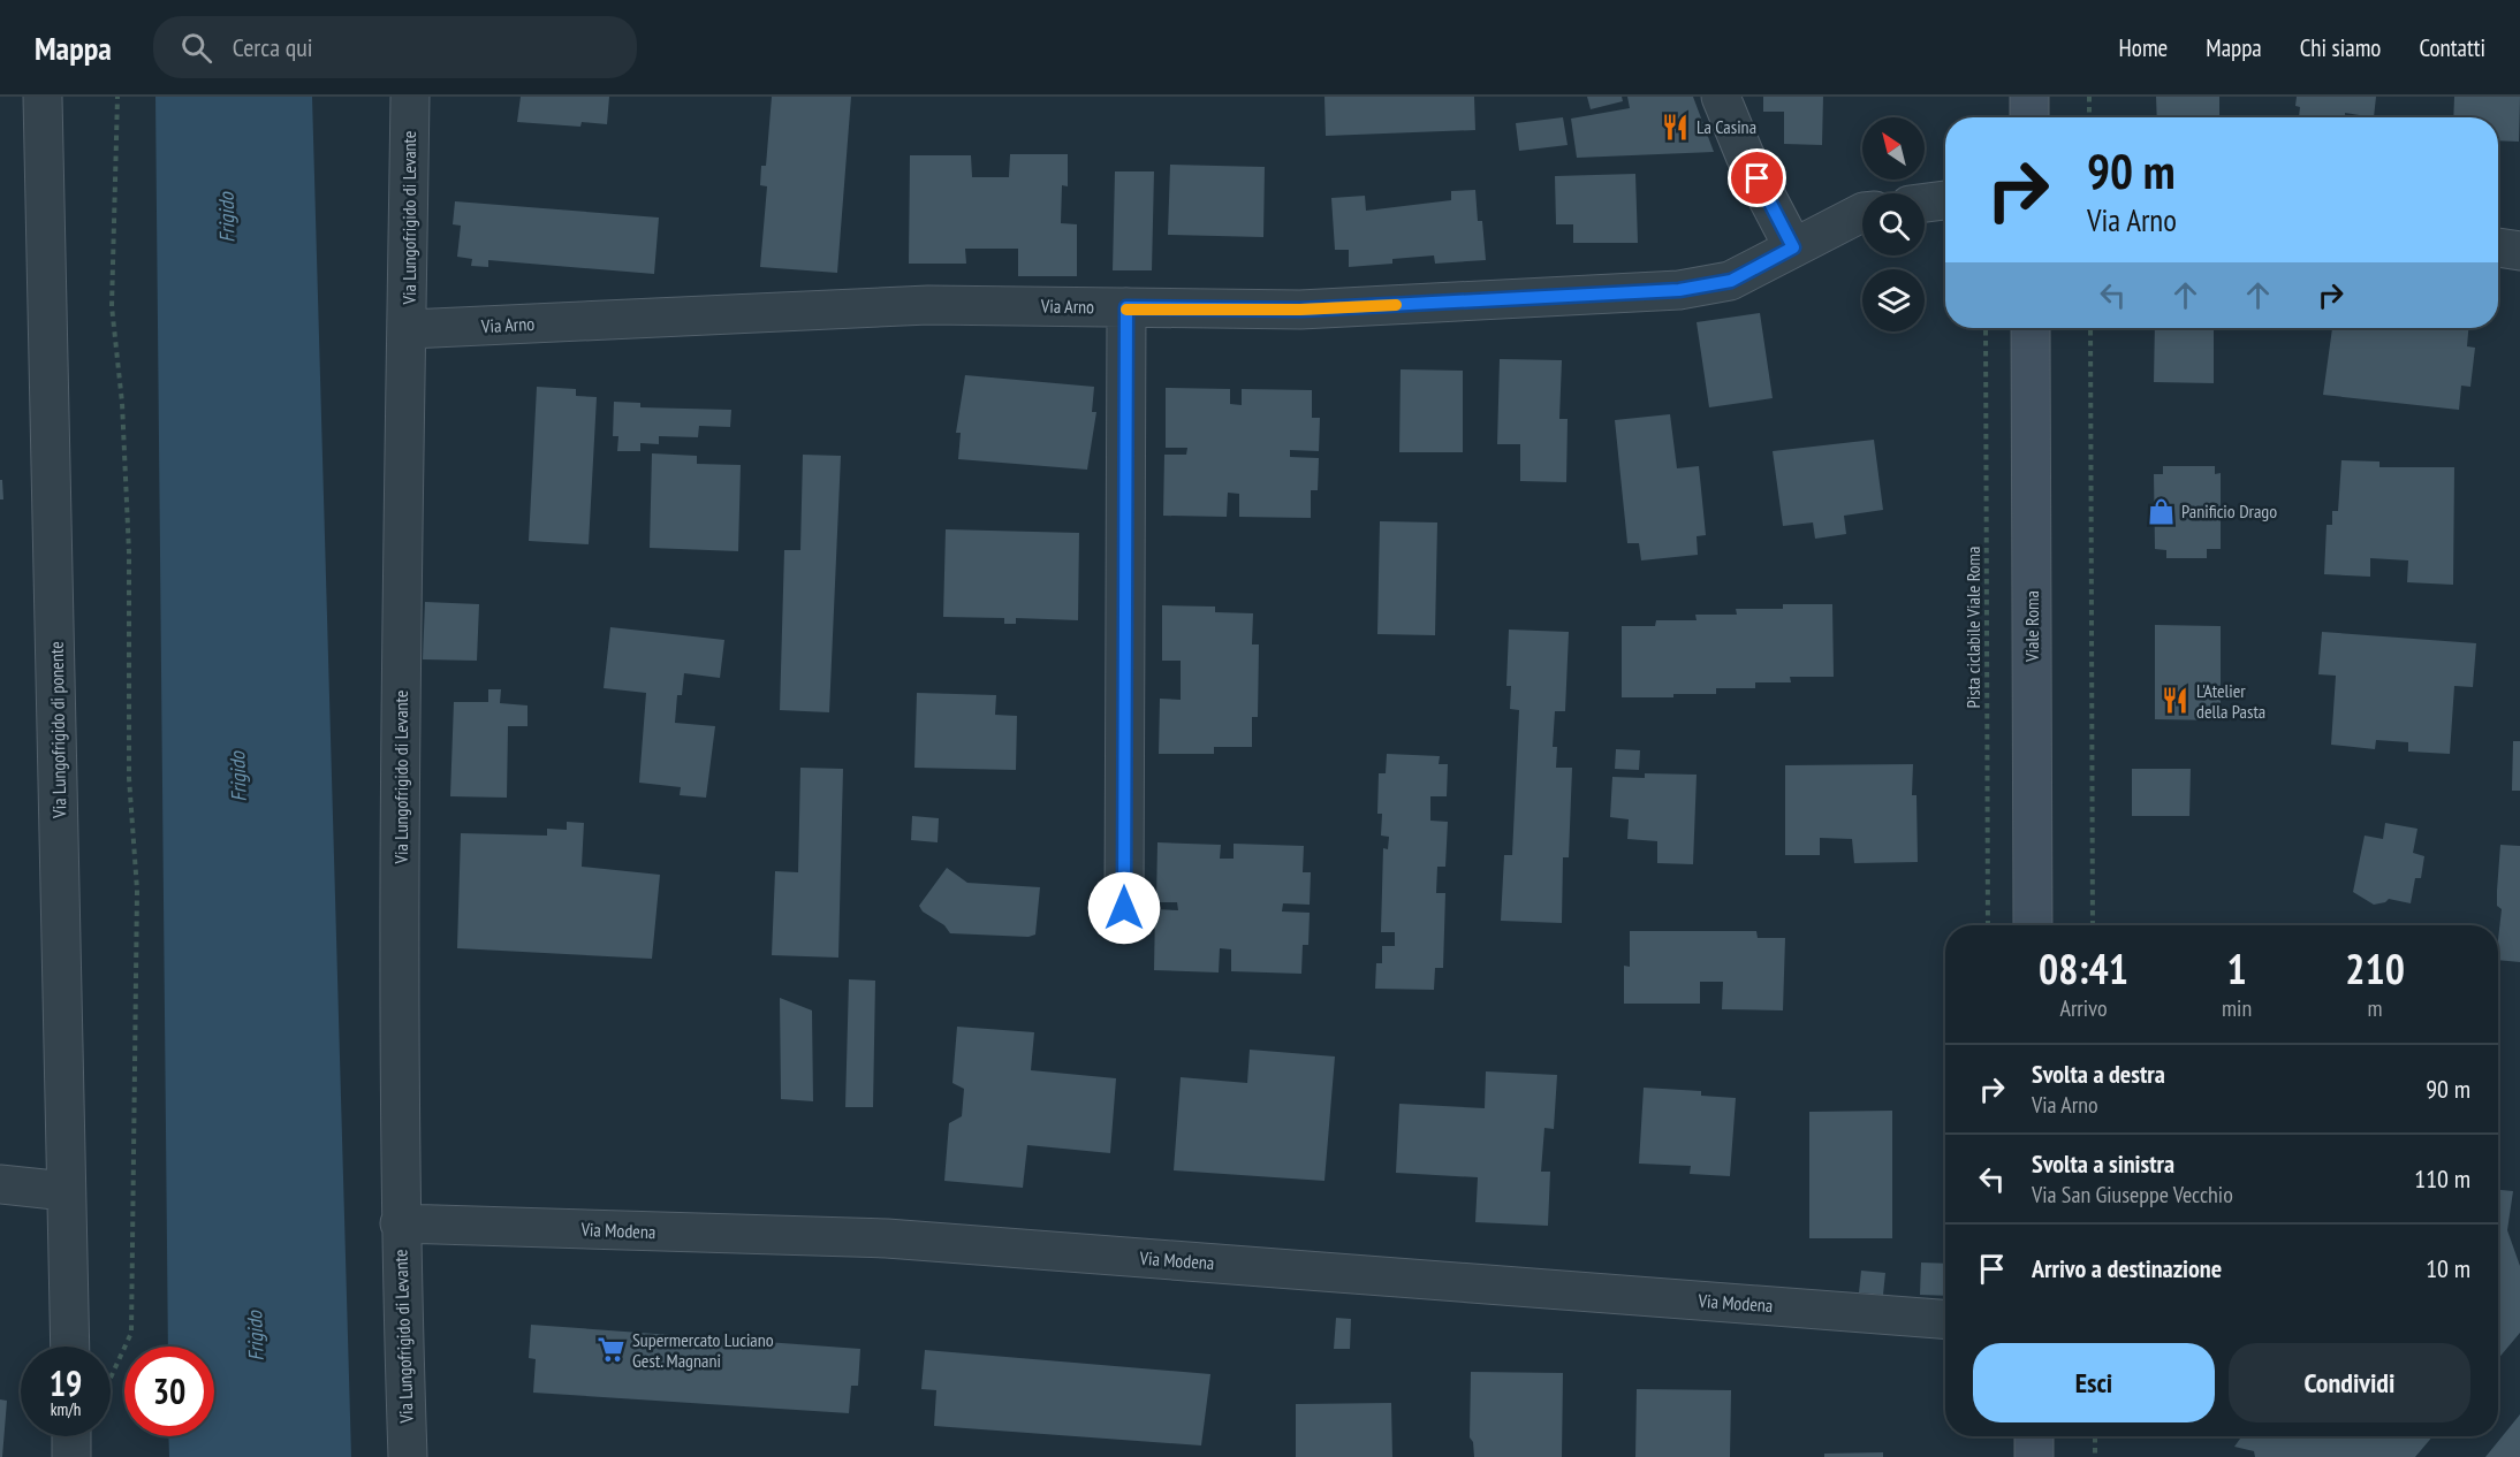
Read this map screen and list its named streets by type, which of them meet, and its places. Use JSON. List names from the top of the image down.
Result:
{
  "streets": {
    "main road": ["Viale Roma"],
    "street": [
      "Via Lungofrigido di Levante",
      "Via Arno",
      "Via Lungofrigido di ponente",
      "Via Modena"
    ],
    "path": ["Pista ciclabile Viale Roma"]
  },
  "crossings": [
    ["Via Lungofrigido di Levante", "Via Arno"],
    ["Via Lungofrigido di Levante", "Via Modena"]
  ],
  "water": ["Frigido"],
  "places": {
    "restaurant": ["La Casina", "L'Atelier della Pasta"],
    "shop": ["Panificio Drago"],
    "supermarket": ["Supermercato Luciano Gest. Magnani"]
  },
  "north": "top left",
  "page": {
    "header": "Mappa",
    "search": "Cerca qui",
    "nav": [
      "Home",
      "Mappa",
      "Chi siamo",
      "Contatti"
    ],
    "turn": ["90 m", "Via Arno"],
    "eta": [
      "08:41",
      "Arrivo",
      "1",
      "min",
      "210",
      "m"
    ],
    "list": [
      {
        "name": "Svolta a destra",
        "note": "Via Arno",
        "value": "90 m"
      },
      {
        "name": "Svolta a sinistra",
        "note": "Via San Giuseppe Vecchio",
        "value": "110 m"
      },
      {
        "name": "Arrivo a destinazione",
        "value": "10 m"
      }
    ],
    "buttons": ["Esci", "Condividi"],
    "speed": "19 km/h",
    "limit": "30"
  }
}
